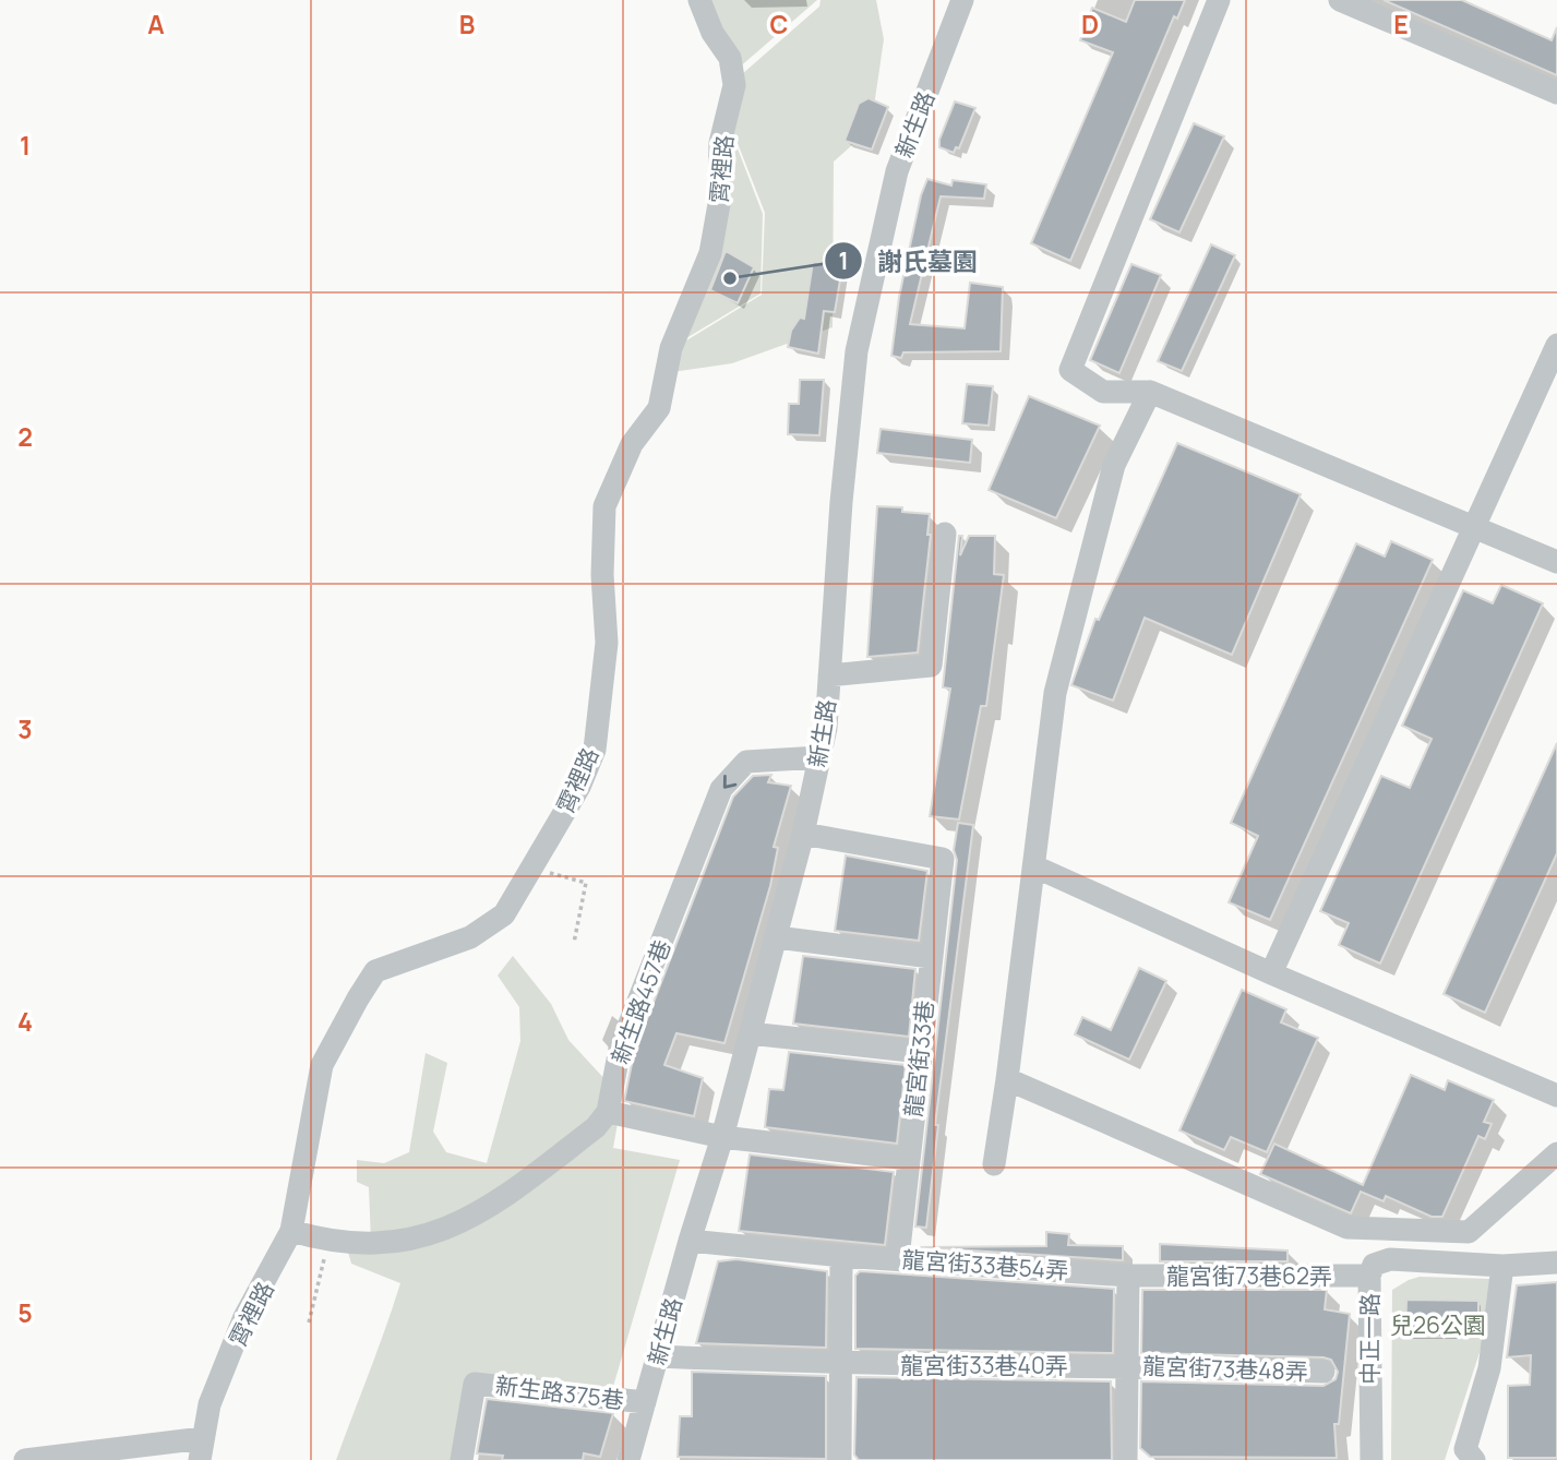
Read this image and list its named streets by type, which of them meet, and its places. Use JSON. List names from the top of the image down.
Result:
{
  "streets": {
    "street": [
      "新生路",
      "霄裡路",
      "新生路457巷",
      "龍宮街33巷",
      "龍宮街33巷54弄",
      "龍宮街73巷62弄",
      "中正一路",
      "龍宮街33巷40弄",
      "龍宮街73巷48弄",
      "新生路375巷"
    ]
  },
  "crossings": [
    ["新生路", "新生路457巷"],
    ["新生路", "龍宮街33巷"],
    ["新生路", "龍宮街33巷54弄"],
    ["新生路", "龍宮街33巷40弄"],
    ["新生路", "新生路375巷"],
    ["龍宮街33巷", "龍宮街33巷54弄"],
    ["龍宮街33巷54弄", "龍宮街73巷62弄"],
    ["龍宮街73巷62弄", "中正一路"],
    ["龍宮街33巷40弄", "龍宮街73巷48弄"]
  ],
  "one_way": ["新生路457巷"],
  "parks": ["兒26公園"],
  "places": ["謝氏墓園"],
  "grid": {
    "columns": [
      "A",
      "B",
      "C",
      "D",
      "E"
    ],
    "rows": [
      "1",
      "2",
      "3",
      "4",
      "5"
    ]
  }
}
